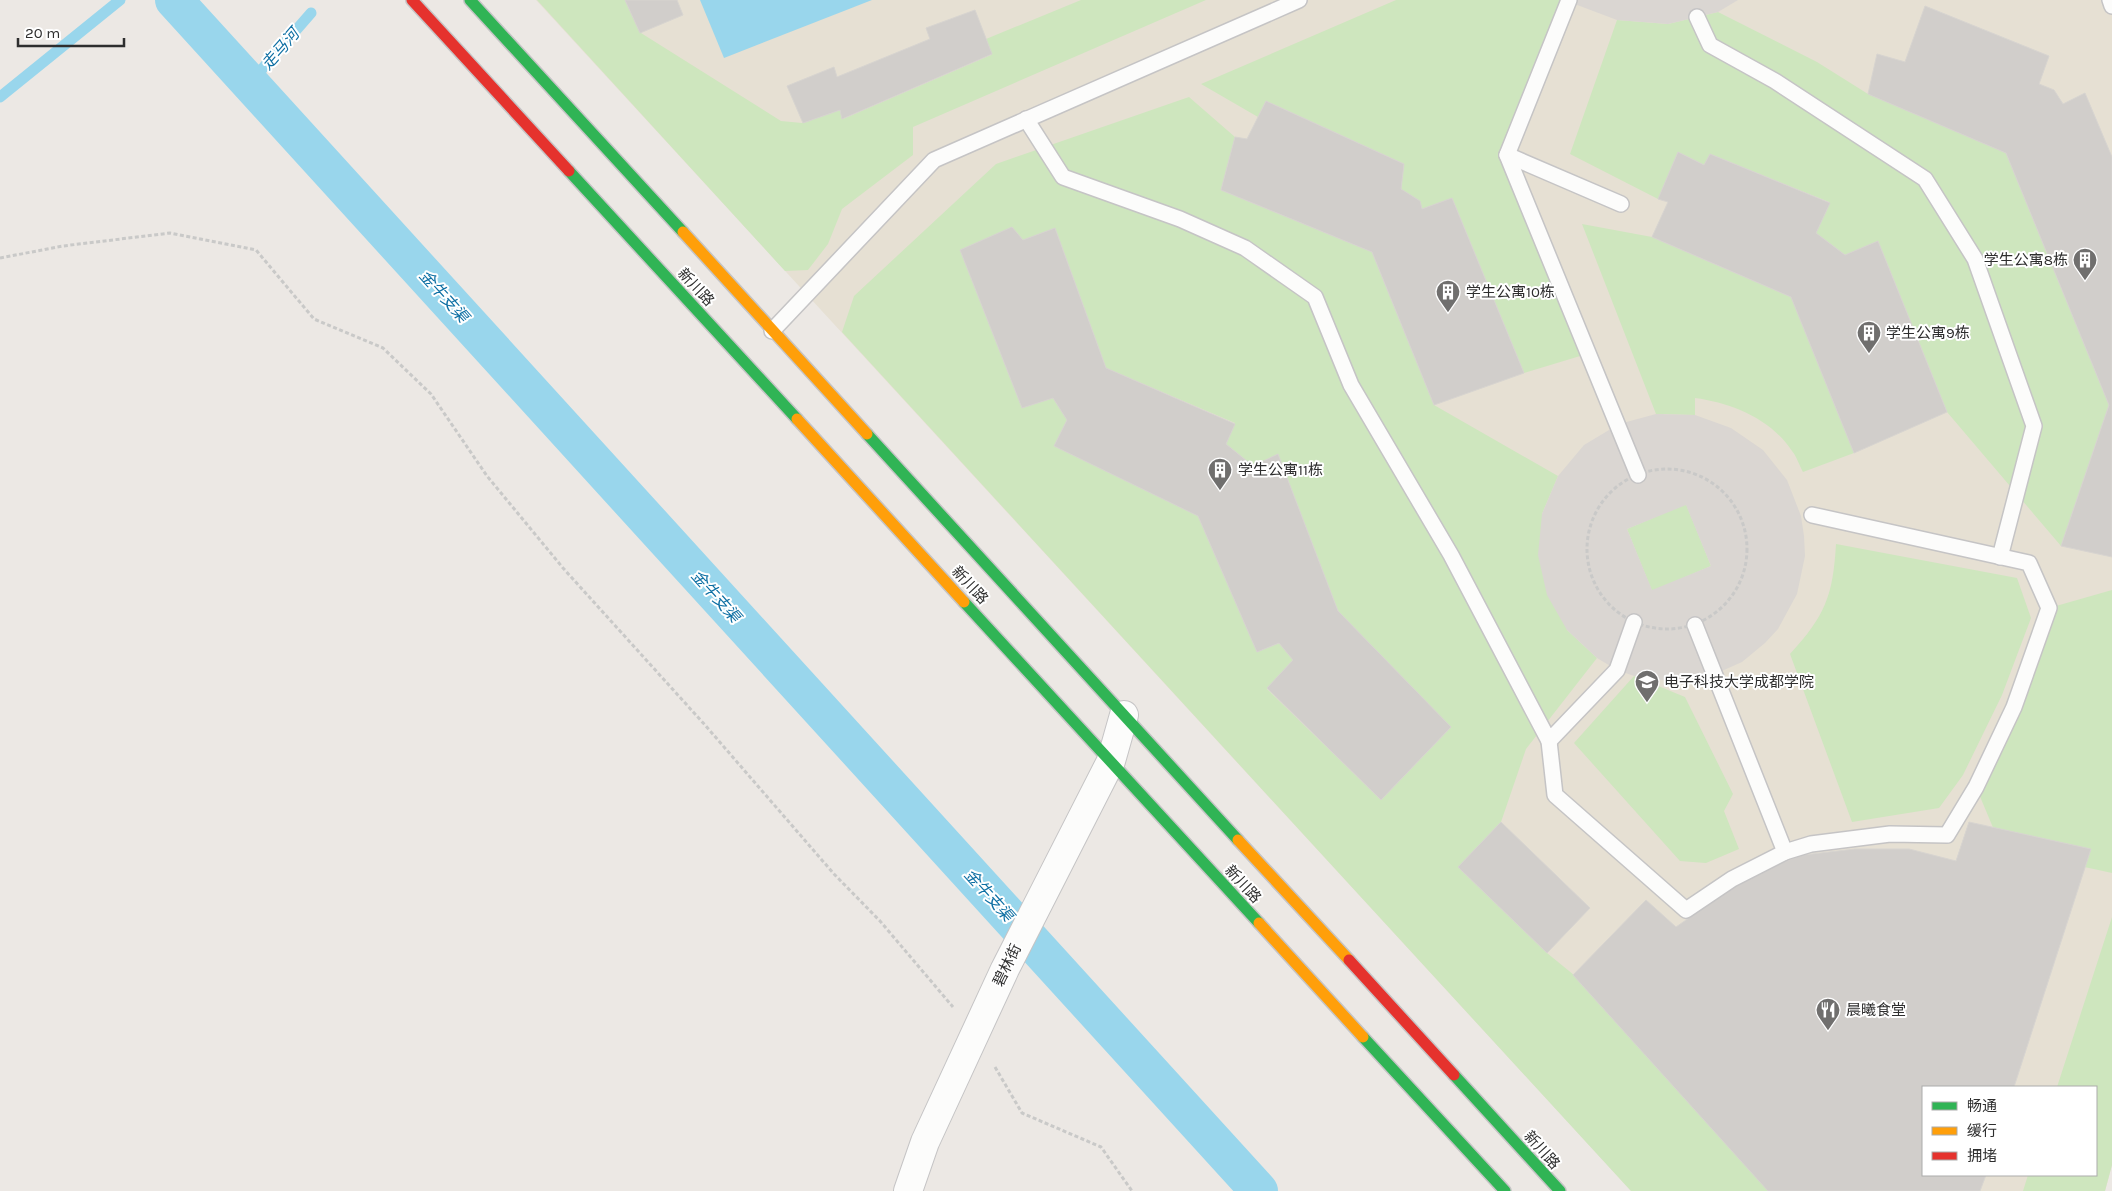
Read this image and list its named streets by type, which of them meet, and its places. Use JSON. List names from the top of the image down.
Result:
{
  "streets": {
    "main road": ["新川路"],
    "street": ["碧林街"]
  },
  "crossings": [
    ["新川路", "碧林街"]
  ],
  "water": ["走马河", "金牛支渠"],
  "places": {
    "building": [
      "学生公寓8栋",
      "学生公寓10栋",
      "学生公寓9栋",
      "学生公寓11栋"
    ],
    "school or university": ["电子科技大学成都学院"],
    "restaurant": ["晨曦食堂"]
  },
  "legend": ["畅通", "缓行", "拥堵"],
  "scale_bar": "20 m"
}
